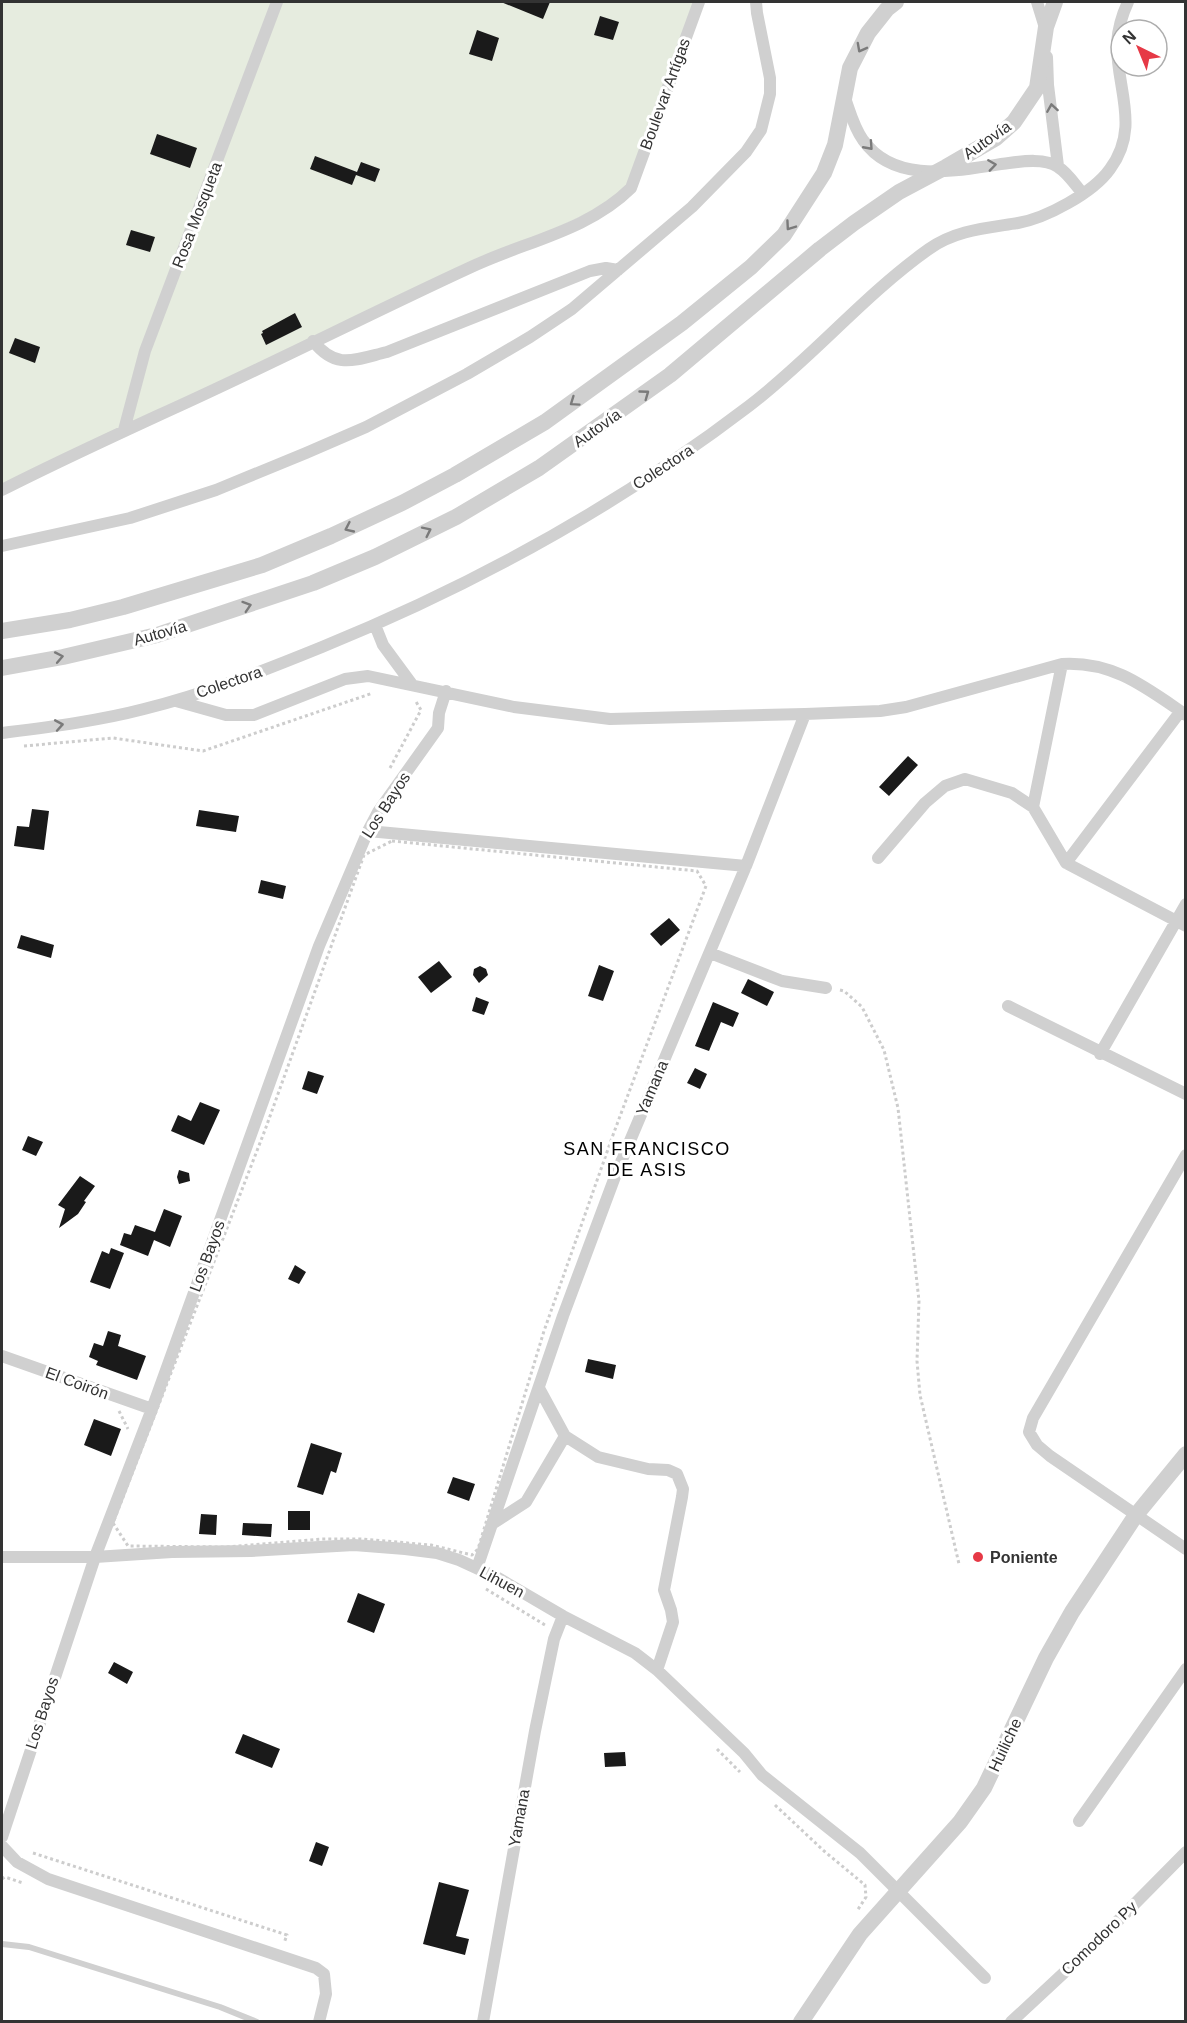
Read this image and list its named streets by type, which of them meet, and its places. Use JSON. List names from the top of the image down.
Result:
{
  "streets": {
    "street": [
      "Boulevar Artígas",
      "Autovía",
      "Rosa Mosqueta",
      "Colectora",
      "Los Bayos",
      "Yamana",
      "El Coirón",
      "Lihuen",
      "Huiliche",
      "Comodoro Py"
    ]
  },
  "crossings": [
    ["Los Bayos", "El Coirón"],
    ["Los Bayos", "Lihuen"],
    ["Yamana", "Lihuen"],
    ["Lihuen", "Huiliche"]
  ],
  "districts": ["SAN FRANCISCO DE ASIS"],
  "places": ["Poniente"],
  "north": "top left"
}
